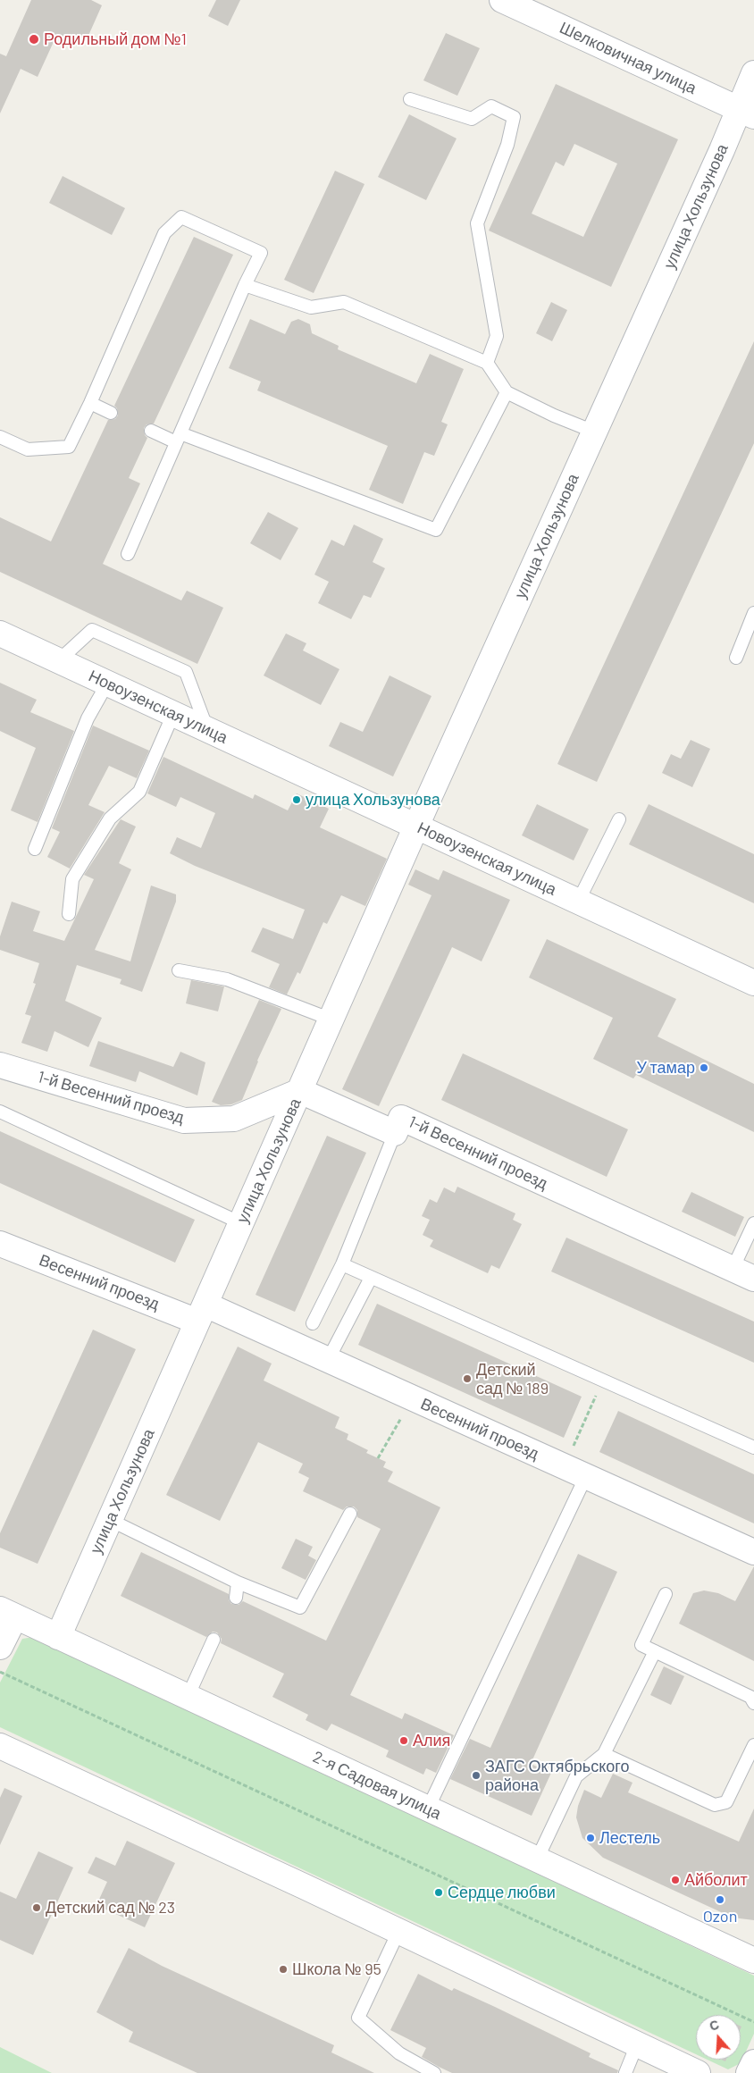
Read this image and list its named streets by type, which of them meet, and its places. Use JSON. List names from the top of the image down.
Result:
{
  "streets": {
    "street": [
      "Шелковичная улица",
      "улица Хользунова",
      "Новоузенская улица",
      "1-й Весенний проезд",
      "Весенний проезд",
      "2-я Садовая улица"
    ]
  },
  "crossings": [
    ["Шелковичная улица", "улица Хользунова"],
    ["улица Хользунова", "Новоузенская улица"],
    ["улица Хользунова", "1-й Весенний проезд"],
    ["улица Хользунова", "Весенний проезд"],
    ["улица Хользунова", "2-я Садовая улица"]
  ],
  "places": [
    "Родильный дом №1",
    "улица Хользунова",
    "У тамар",
    "Детский сад № 189",
    "Алия",
    "ЗАГС Октябрьского района",
    "Лестель",
    "Айболит",
    "Сердце любви",
    "Ozon",
    "Детский сад № 23",
    "Школа № 95"
  ],
  "north": "top"
}
